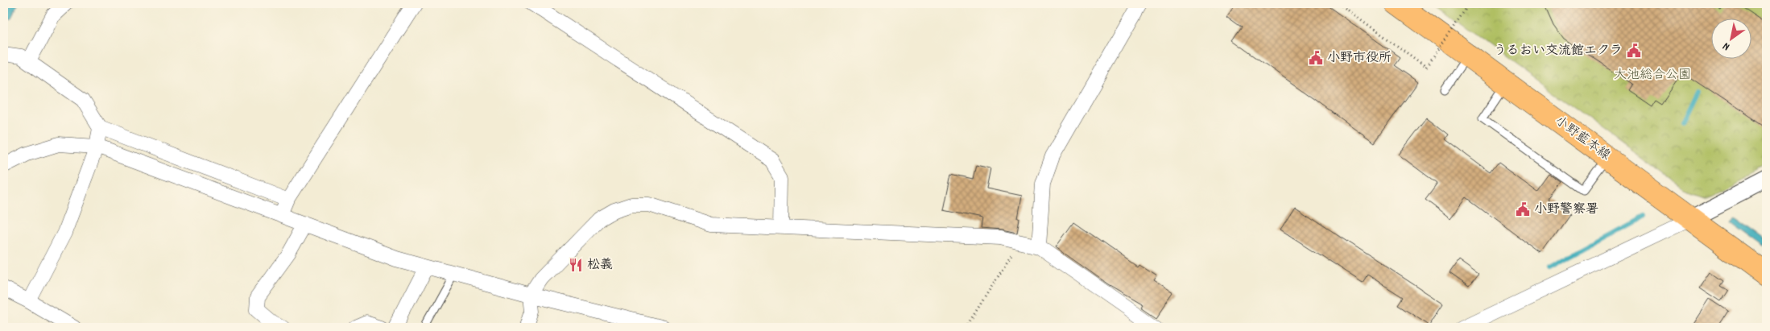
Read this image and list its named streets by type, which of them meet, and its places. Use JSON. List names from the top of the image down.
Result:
{
  "streets": {
    "main road": ["小野藍本線"]
  },
  "parks": ["大池総合公園"],
  "places": {
    "public building": ["うるおい交流館エクラ", "小野市役所", "小野警察署"],
    "restaurant": ["松義"]
  },
  "north": "bottom left"
}
